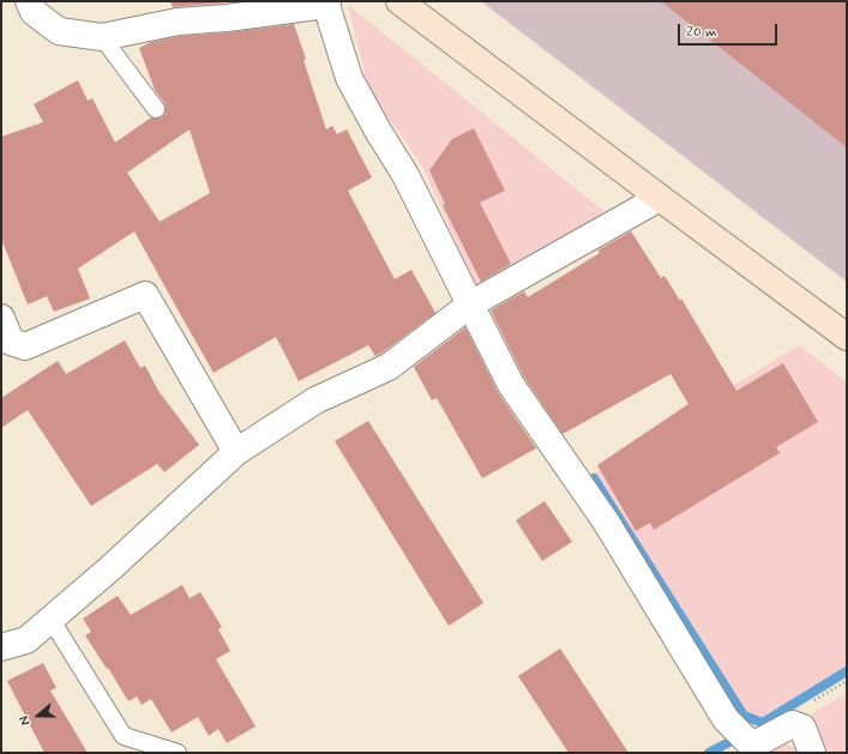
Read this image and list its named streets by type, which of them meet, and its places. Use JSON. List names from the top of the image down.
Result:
{
  "scale_bar": "20 m",
  "north": "left"
}
